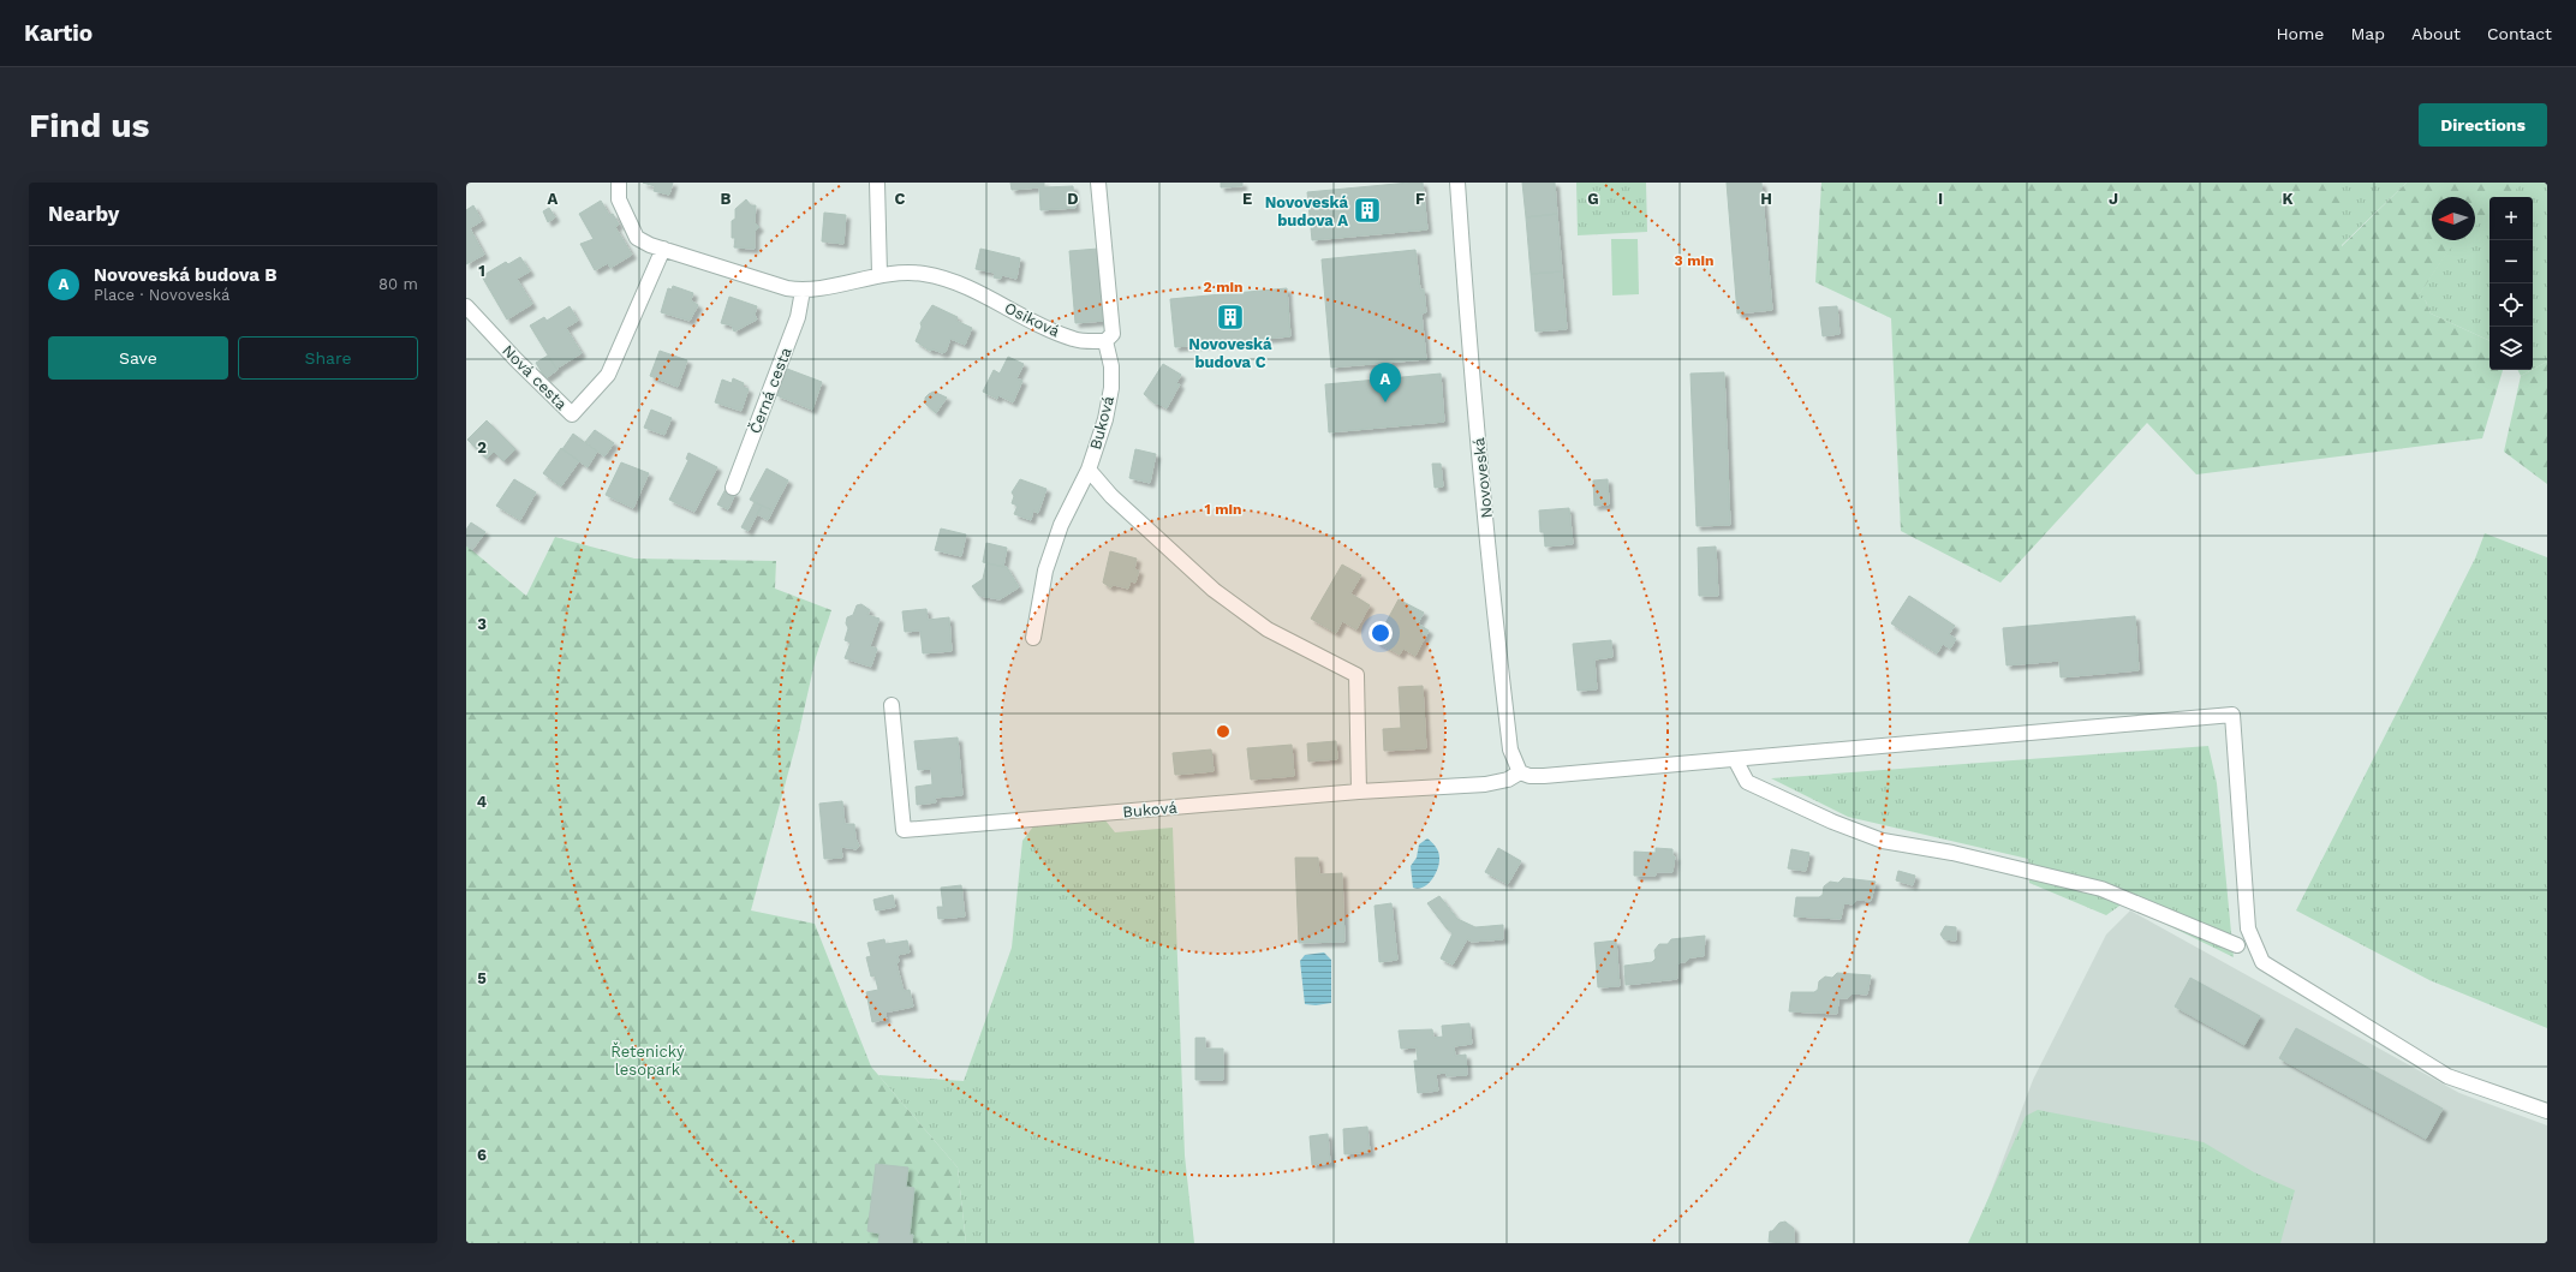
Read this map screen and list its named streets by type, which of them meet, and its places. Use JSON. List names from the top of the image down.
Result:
{
  "streets": {
    "street": [
      "Osiková",
      "Nová cesta",
      "Černá cesta",
      "Buková",
      "Novoveská"
    ]
  },
  "crossings": [
    ["Osiková", "Černá cesta"],
    ["Osiková", "Buková"],
    ["Buková", "Novoveská"]
  ],
  "parks": ["Řetenický lesopark"],
  "places": {
    "building": ["Novoveská budova A", "Novoveská budova C"]
  },
  "north": "left",
  "page": {
    "header": "Kartio",
    "nav": [
      "Home",
      "Map",
      "About",
      "Contact"
    ],
    "buttons": [
      "Directions",
      ["Save", "Share"]
    ],
    "title": "Find us",
    "heading": "Nearby",
    "map_buttons": ["+", "−"],
    "list": [
      {
        "mark": "A",
        "name": "Novoveská budova B",
        "note": "Place · Novoveská",
        "value": "80 m"
      }
    ],
    "pins": "A"
  },
  "grid": {
    "columns": [
      "A",
      "B",
      "C",
      "D",
      "E",
      "F",
      "G",
      "H",
      "I",
      "J",
      "K"
    ],
    "rows": [
      "1",
      "2",
      "3",
      "4",
      "5",
      "6"
    ]
  },
  "rings": ["3 min", "2 min", "1 min"]
}
